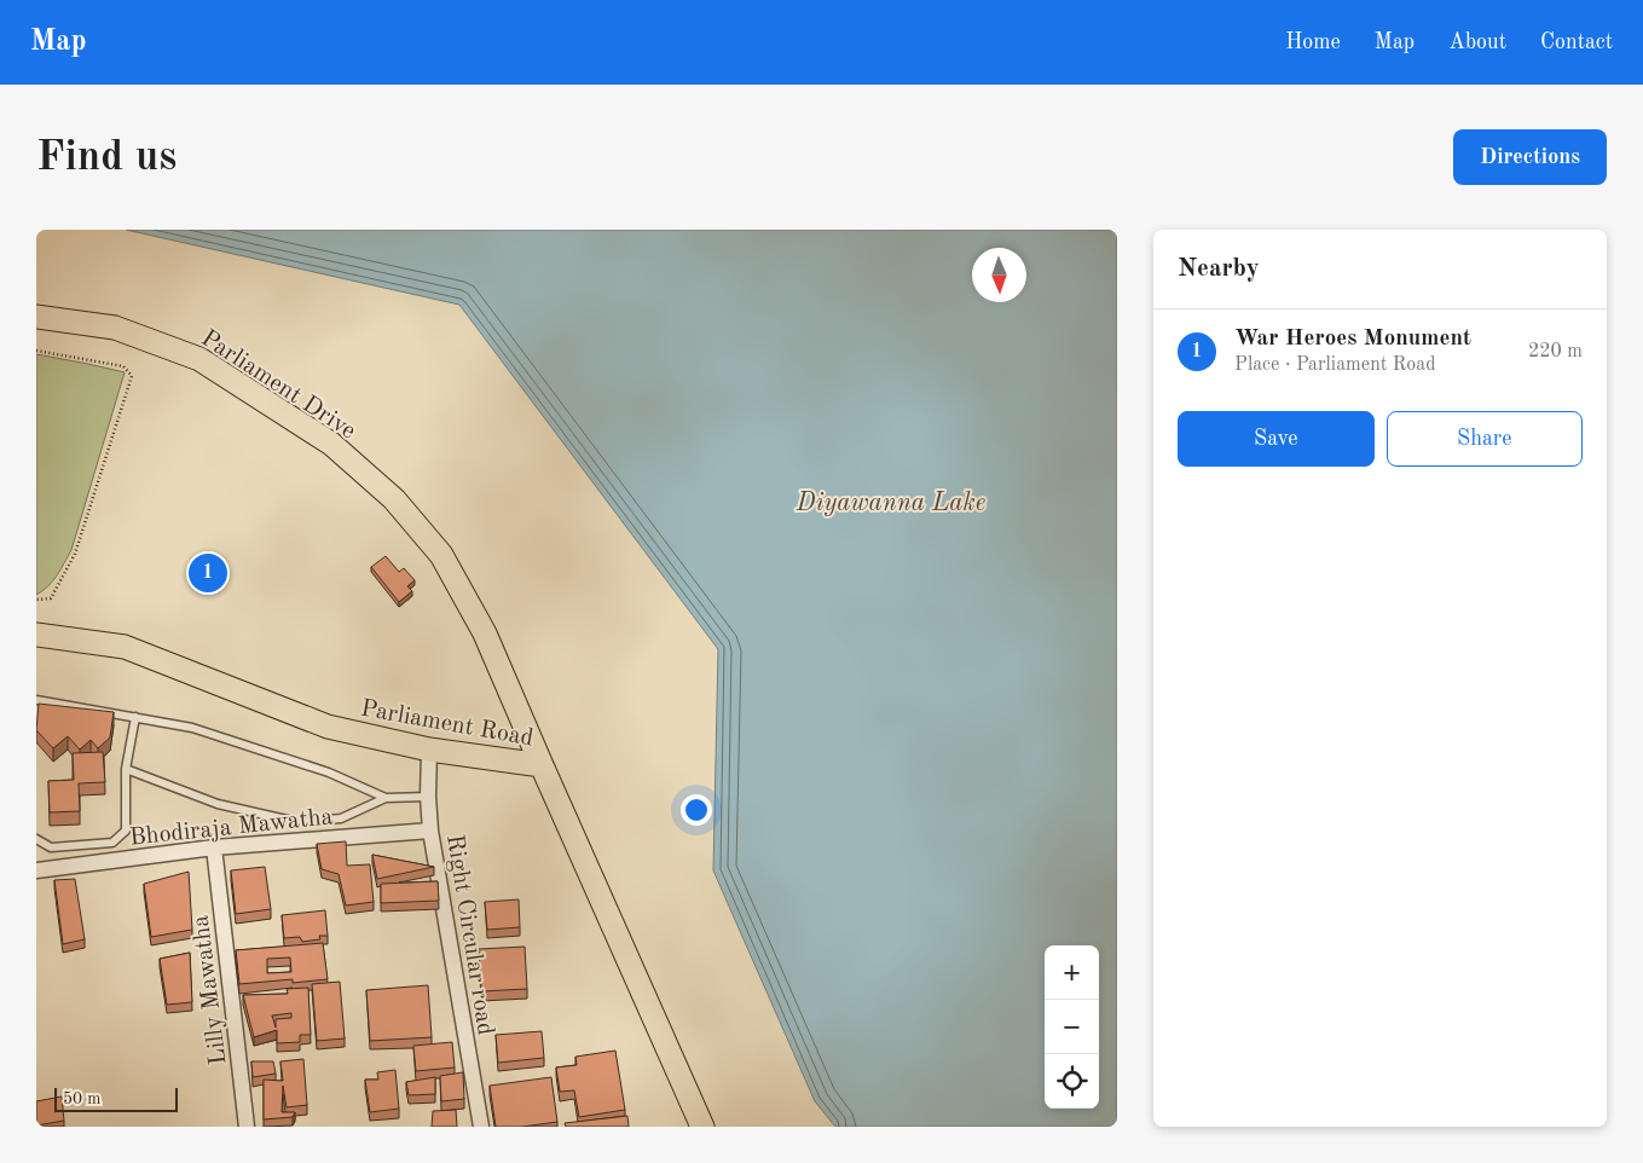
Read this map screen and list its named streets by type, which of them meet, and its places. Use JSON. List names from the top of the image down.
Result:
{
  "streets": {
    "main road": ["Parliament Drive", "Parliament Road"],
    "street": ["Bhodiraja Mawatha", "Right Circular road", "Lilly Mawatha"]
  },
  "crossings": [
    ["Parliament Drive", "Parliament Road"],
    ["Parliament Road", "Right Circular road"],
    ["Bhodiraja Mawatha", "Right Circular road"],
    ["Bhodiraja Mawatha", "Lilly Mawatha"]
  ],
  "water": ["Diyawanna Lake"],
  "scale_bar": "50 m",
  "north": "bottom",
  "page": {
    "header": "Map",
    "nav": [
      "Home",
      "Map",
      "About",
      "Contact"
    ],
    "buttons": [
      "Directions",
      ["Save", "Share"]
    ],
    "title": "Find us",
    "heading": "Nearby",
    "list": [
      {
        "mark": "1",
        "name": "War Heroes Monument",
        "note": "Place · Parliament Road",
        "value": "220 m"
      }
    ],
    "pins": "1",
    "map_buttons": ["+", "−"],
    "scale": "50 m"
  }
}
